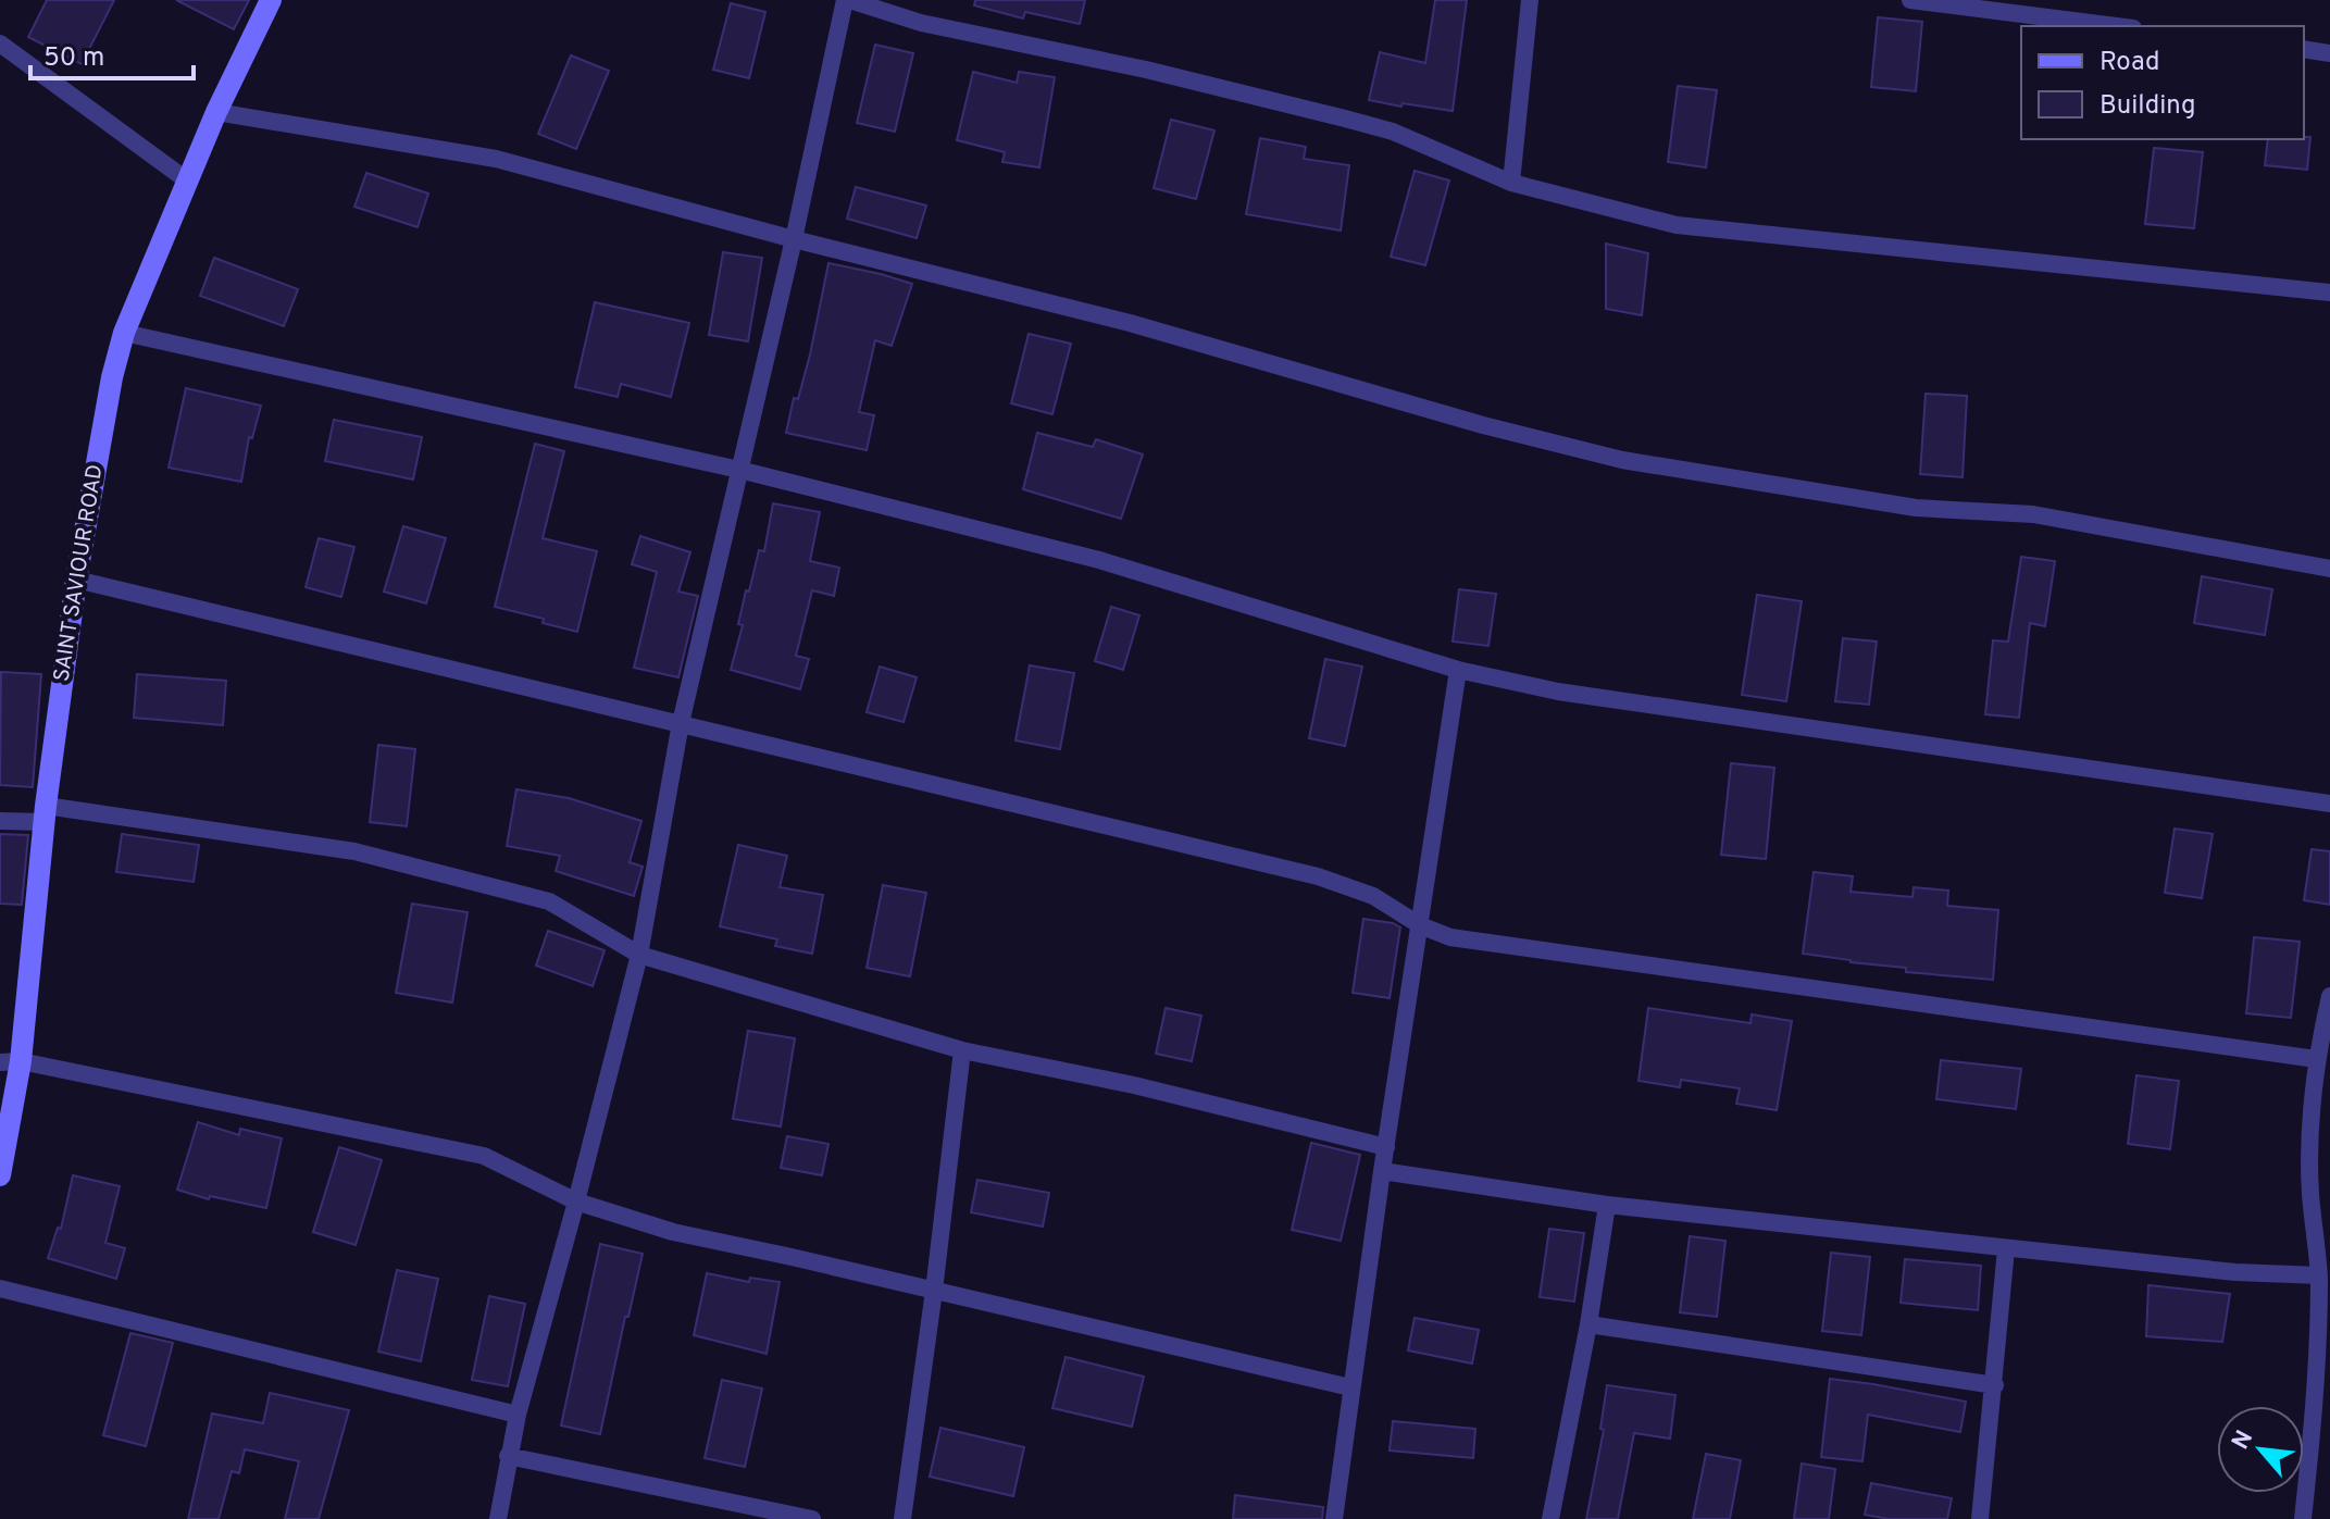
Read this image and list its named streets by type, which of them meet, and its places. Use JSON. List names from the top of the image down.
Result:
{
  "streets": {
    "street": ["SAINT SAVIOUR ROAD"]
  },
  "legend": ["Road", "Building"],
  "scale_bar": "50 m",
  "north": "top left"
}
